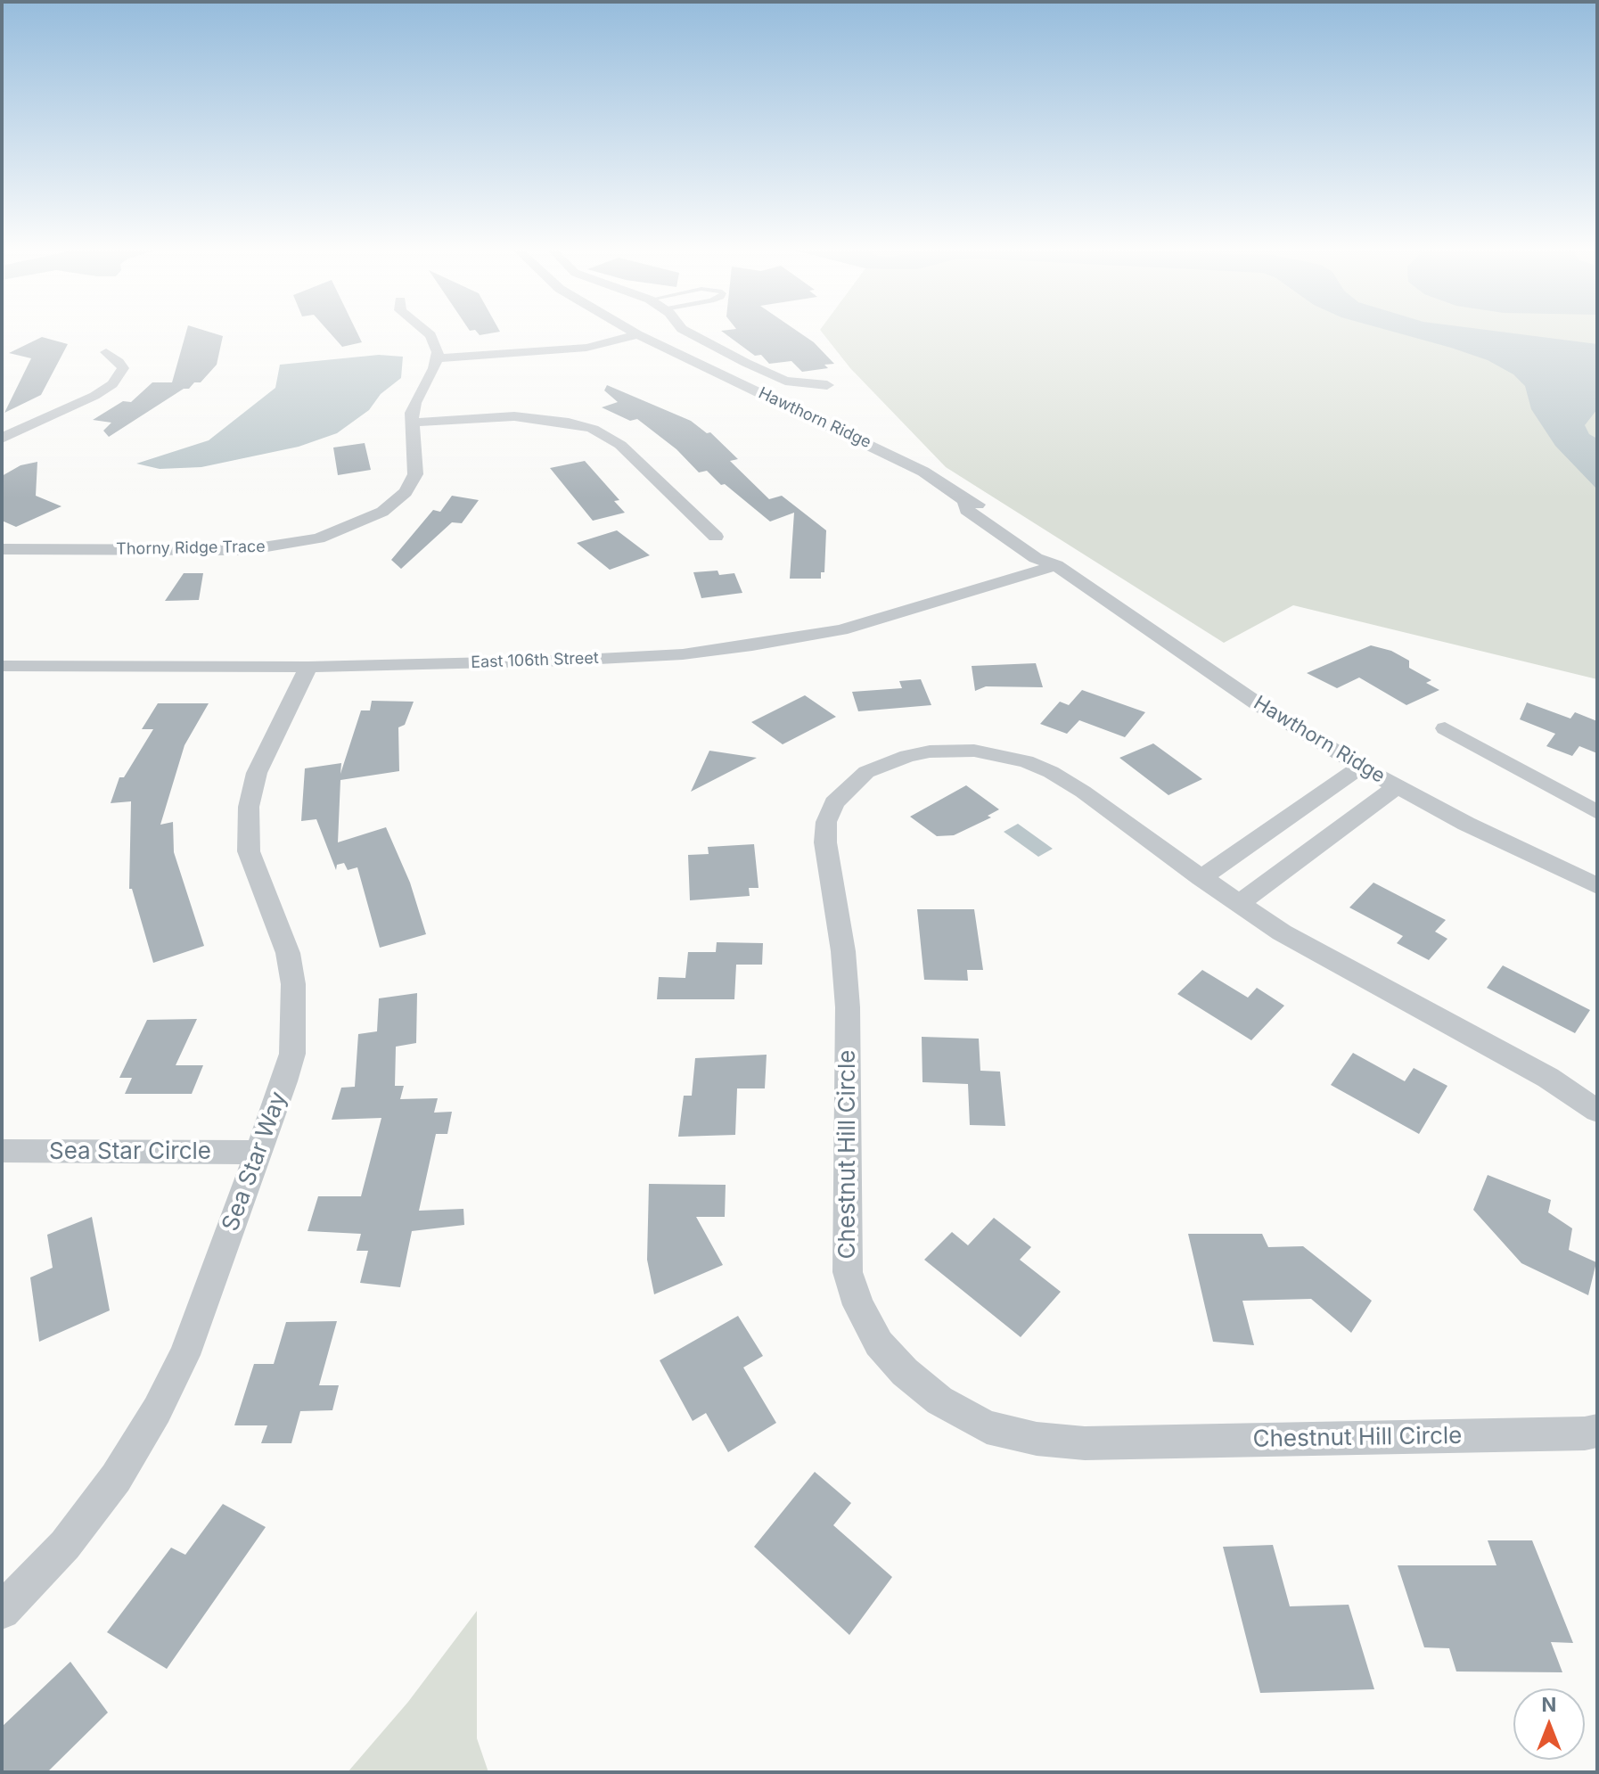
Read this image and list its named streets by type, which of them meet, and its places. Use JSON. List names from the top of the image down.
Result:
{
  "streets": {
    "street": [
      "Hawthorn Ridge",
      "Thorny Ridge Trace",
      "East 106th Street",
      "Sea Star Circle",
      "Chestnut Hill Circle",
      "Sea Star Way"
    ]
  },
  "crossings": [
    ["Hawthorn Ridge", "East 106th Street"],
    ["East 106th Street", "Sea Star Way"],
    ["Sea Star Circle", "Sea Star Way"]
  ],
  "north": "top"
}
